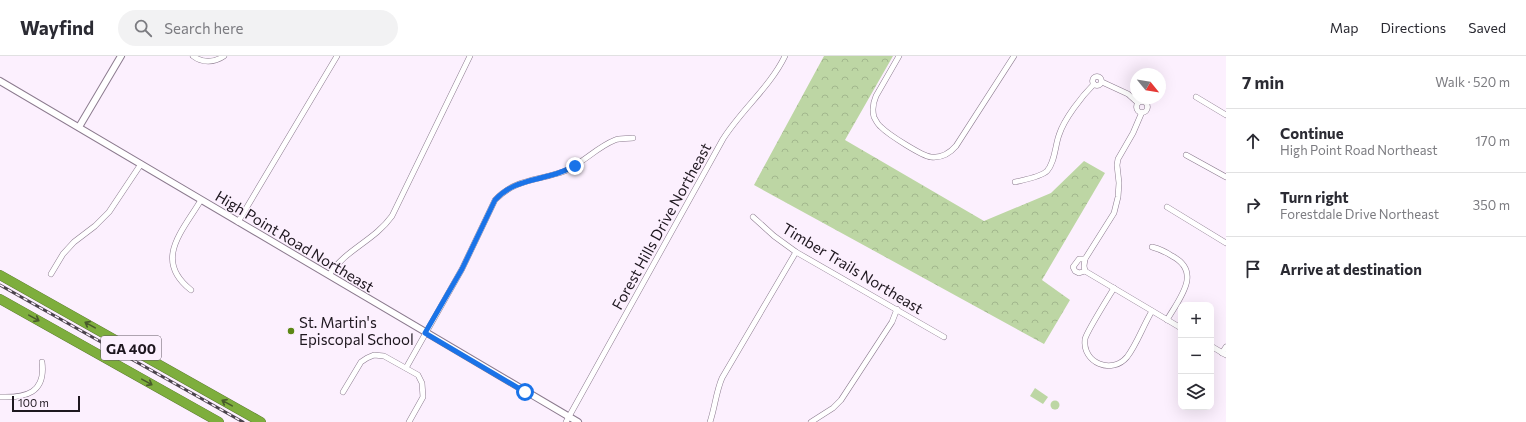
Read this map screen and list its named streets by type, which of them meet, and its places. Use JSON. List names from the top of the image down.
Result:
{
  "streets": {
    "highway": ["GA 400"],
    "street": ["Forest Hills Drive Northeast", "High Point Road Northeast", "Timber Trails Northeast"]
  },
  "crossings": [
    ["Forest Hills Drive Northeast", "High Point Road Northeast"]
  ],
  "places": ["St. Martin's Episcopal School"],
  "scale_bar": "100 m",
  "north": "bottom right",
  "page": {
    "header": "Wayfind",
    "search": "Search here",
    "nav": ["Map", "Directions", "Saved"],
    "heading": ["7 min", "Walk · 520 m"],
    "list": [
      ["Continue", "High Point Road Northeast", "170 m"],
      ["Turn right", "Forestdale Drive Northeast", "350 m"],
      "Arrive at destination"
    ],
    "map_buttons": ["+", "−"],
    "scale": "100 m"
  }
}
